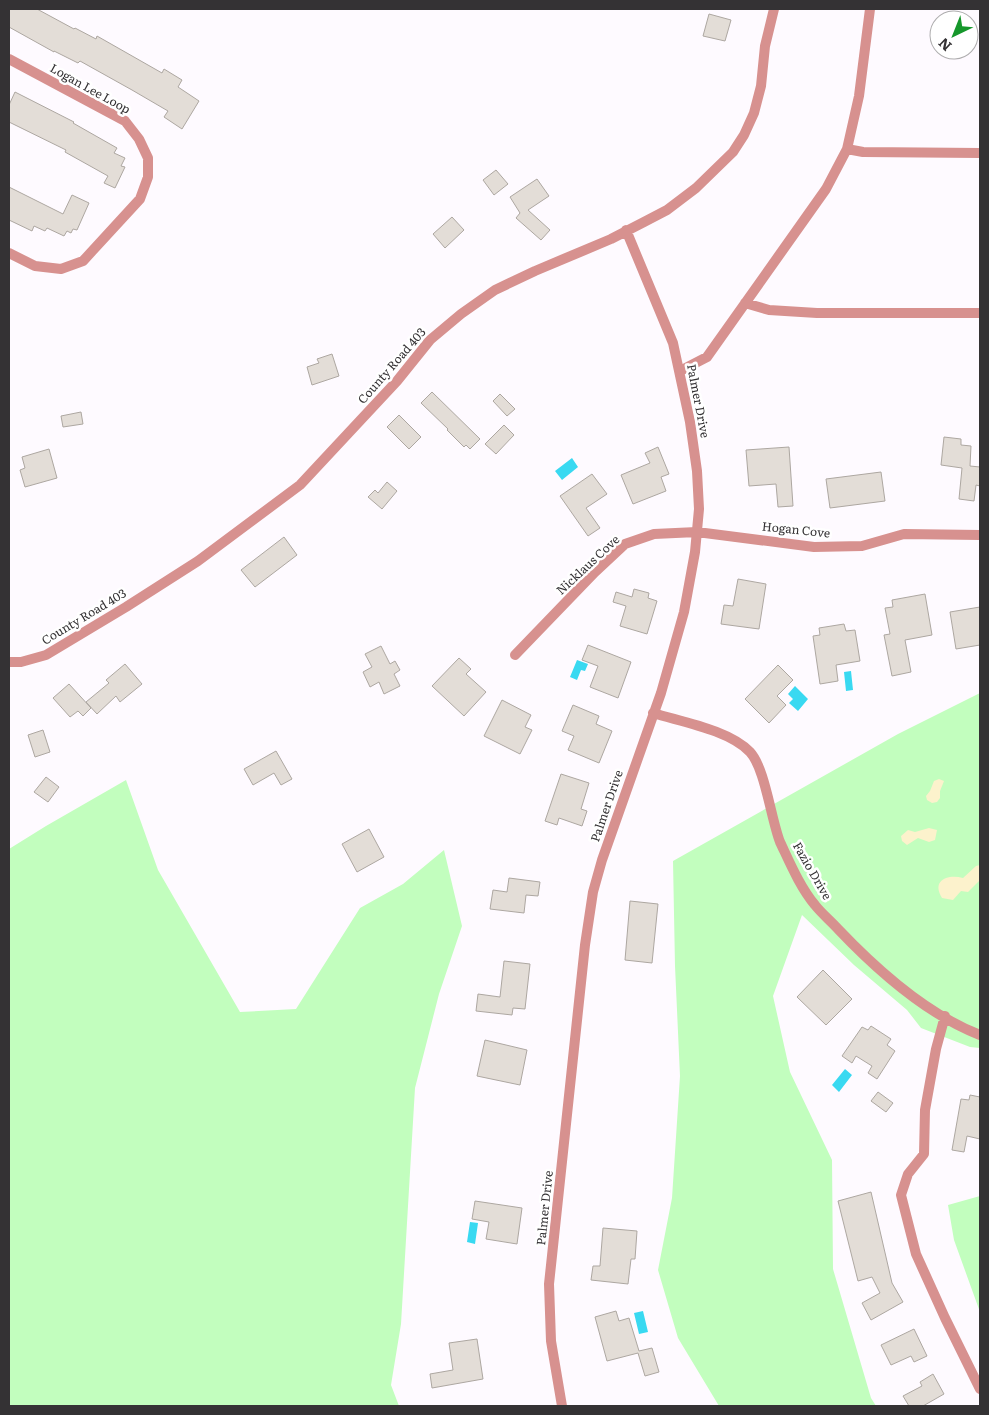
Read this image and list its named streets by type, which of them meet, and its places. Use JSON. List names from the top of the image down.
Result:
{
  "streets": {
    "street": [
      "Logan Lee Loop",
      "County Road 403",
      "Palmer Drive",
      "Hogan Cove",
      "Nicklaus Cove",
      "Fazio Drive"
    ]
  },
  "crossings": [
    ["County Road 403", "Palmer Drive"],
    ["Palmer Drive", "Hogan Cove"],
    ["Palmer Drive", "Nicklaus Cove"],
    ["Palmer Drive", "Fazio Drive"],
    ["Hogan Cove", "Nicklaus Cove"]
  ],
  "north": "bottom left"
}
